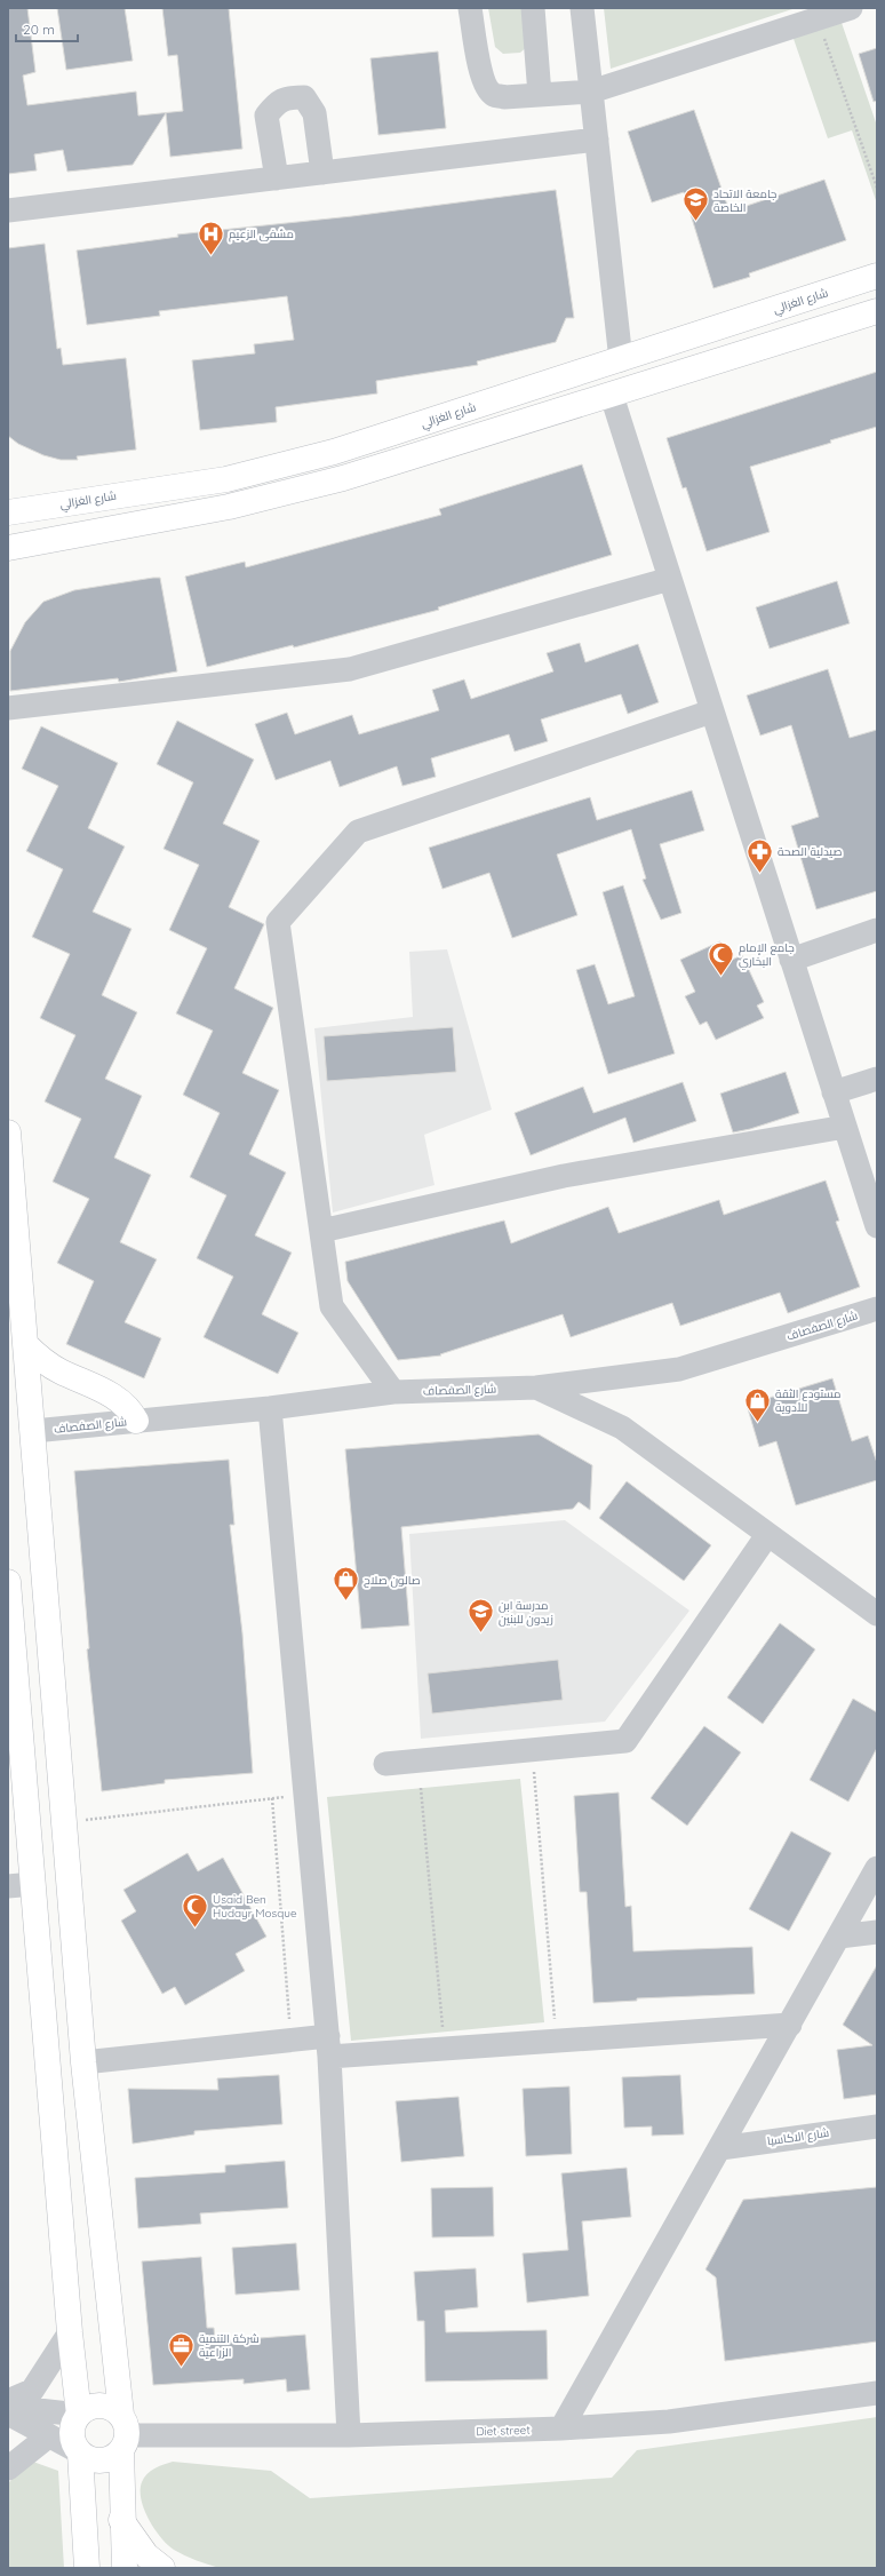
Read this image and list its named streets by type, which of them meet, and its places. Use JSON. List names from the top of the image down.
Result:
{
  "streets": {
    "main road": ["شارع الغزالي"],
    "street": ["شارع الصفصاف", "شارع الاكاسيا", "Diet street"]
  },
  "places": {
    "school or university": ["جامعة الاتحاد الخاصة", "مدرسة ابن زيدون للبنين"],
    "hospital": ["مشفى الزعيم"],
    "pharmacy": ["صيدلية الصحة"],
    "mosque": ["جامع الإمام البخاري", "Usaid Ben Hudayr Mosque"],
    "shop": ["مستودع الثقة للأدوية", "صالون صلاح"],
    "office": ["شركة التنمية الزراعية"]
  },
  "scale_bar": "20 m"
}
